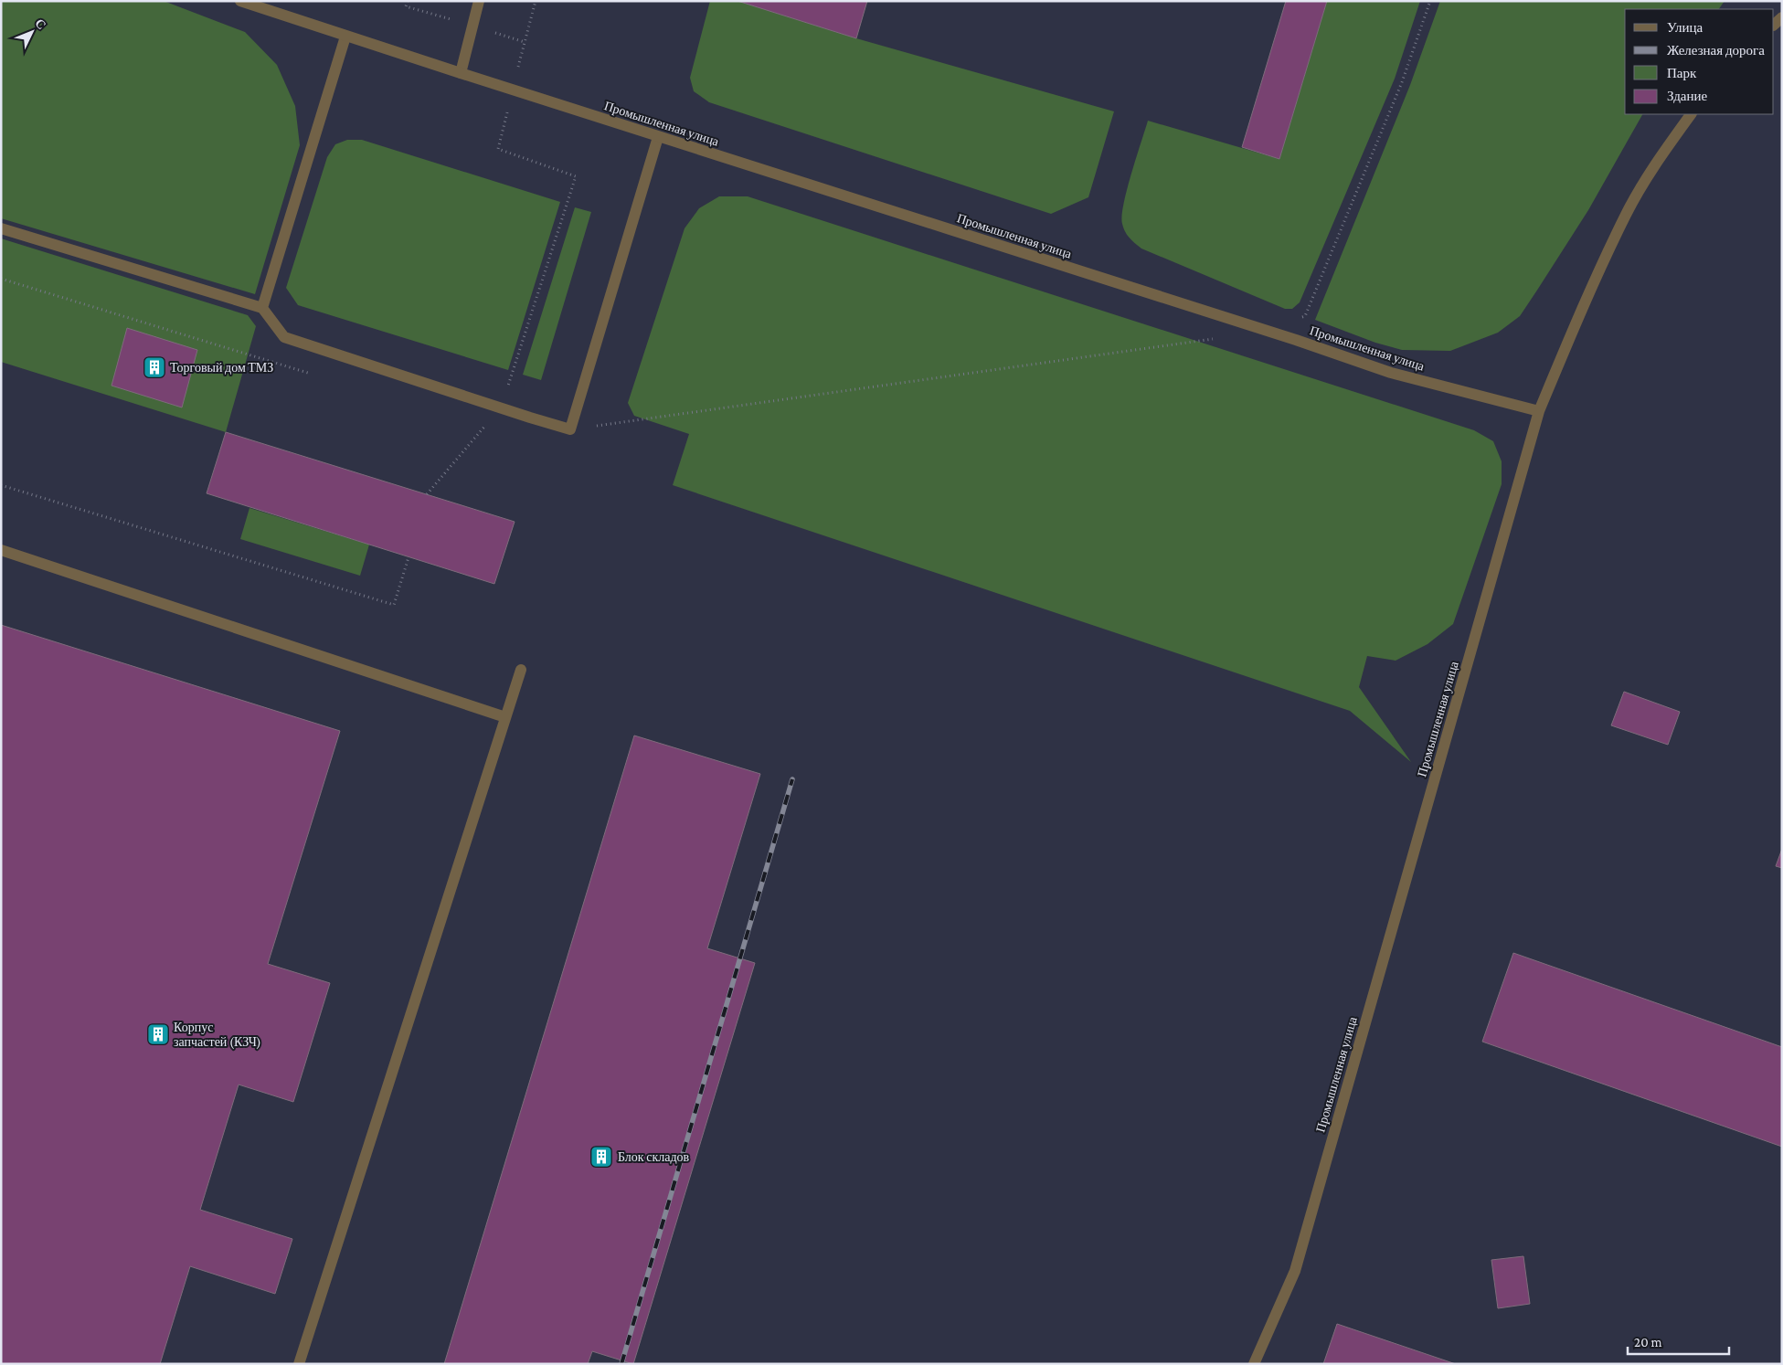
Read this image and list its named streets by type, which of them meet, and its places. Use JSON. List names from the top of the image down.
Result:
{
  "streets": {
    "street": ["Промышленная улица"]
  },
  "places": {
    "building": ["Торговый дом ТМЗ", "Корпус запчастей (КЗЧ)", "Блок складов"]
  },
  "legend": [
    "Улица",
    "Железная дорога",
    "Парк",
    "Здание"
  ],
  "scale_bar": "20 m",
  "north": "top right"
}
